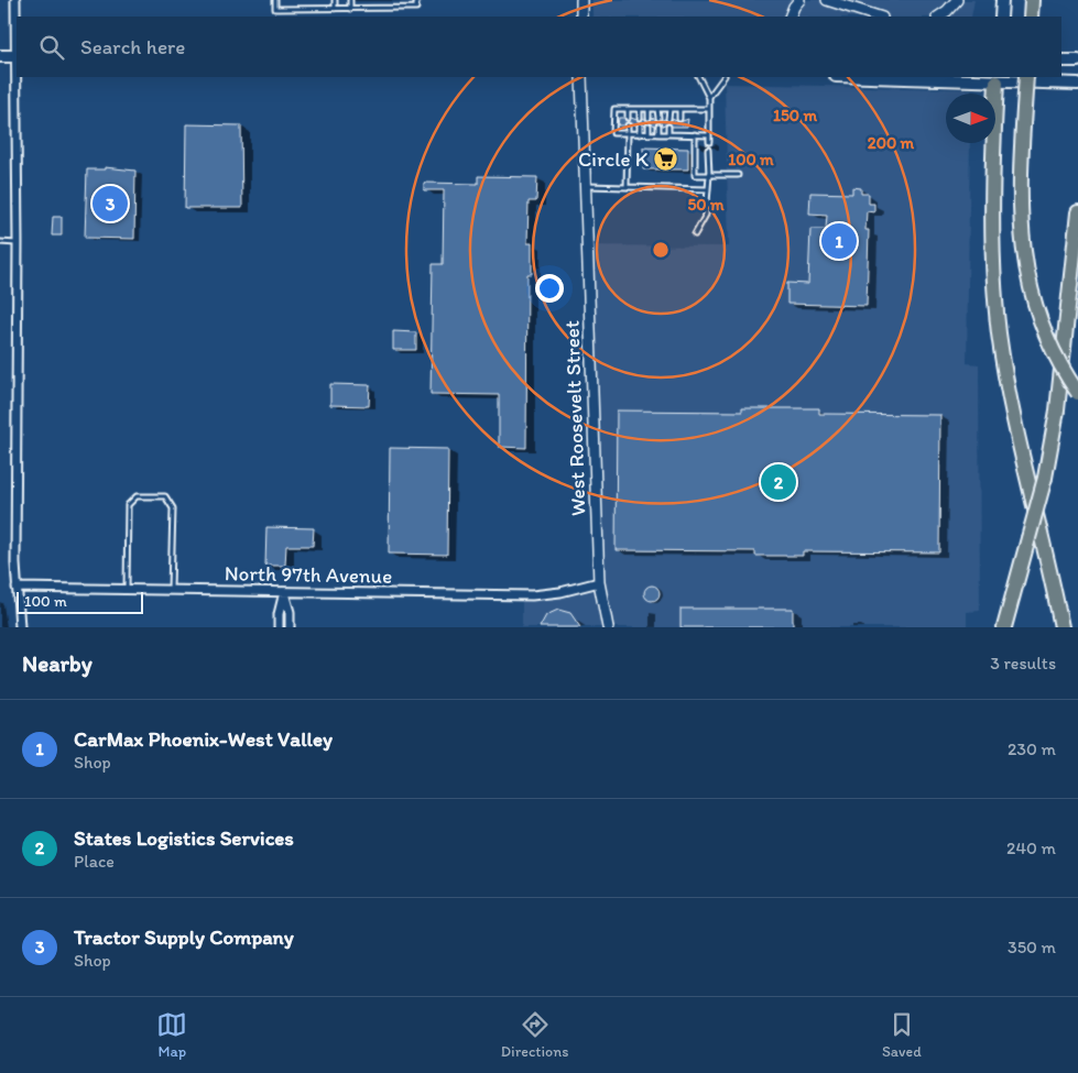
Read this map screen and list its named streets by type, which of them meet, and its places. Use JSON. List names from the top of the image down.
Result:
{
  "streets": {
    "street": ["West Roosevelt Street", "North 97th Avenue"]
  },
  "crossings": [
    ["West Roosevelt Street", "North 97th Avenue"]
  ],
  "places": {
    "supermarket": ["Circle K"]
  },
  "scale_bar": "100 m",
  "north": "right",
  "page": {
    "search": "Search here",
    "pins": ["3", "1", "2"],
    "scale": "100 m",
    "heading": ["Nearby", "3 results"],
    "list": [
      {
        "mark": "1",
        "name": "CarMax Phoenix-West Valley",
        "note": "Shop",
        "value": "230 m"
      },
      {
        "mark": "2",
        "name": "States Logistics Services",
        "note": "Place",
        "value": "240 m"
      },
      {
        "mark": "3",
        "name": "Tractor Supply Company",
        "note": "Shop",
        "value": "350 m"
      }
    ],
    "nav": ["Map", "Directions", "Saved"]
  },
  "rings": [
    "150 m",
    "200 m",
    "100 m",
    "50 m"
  ]
}
